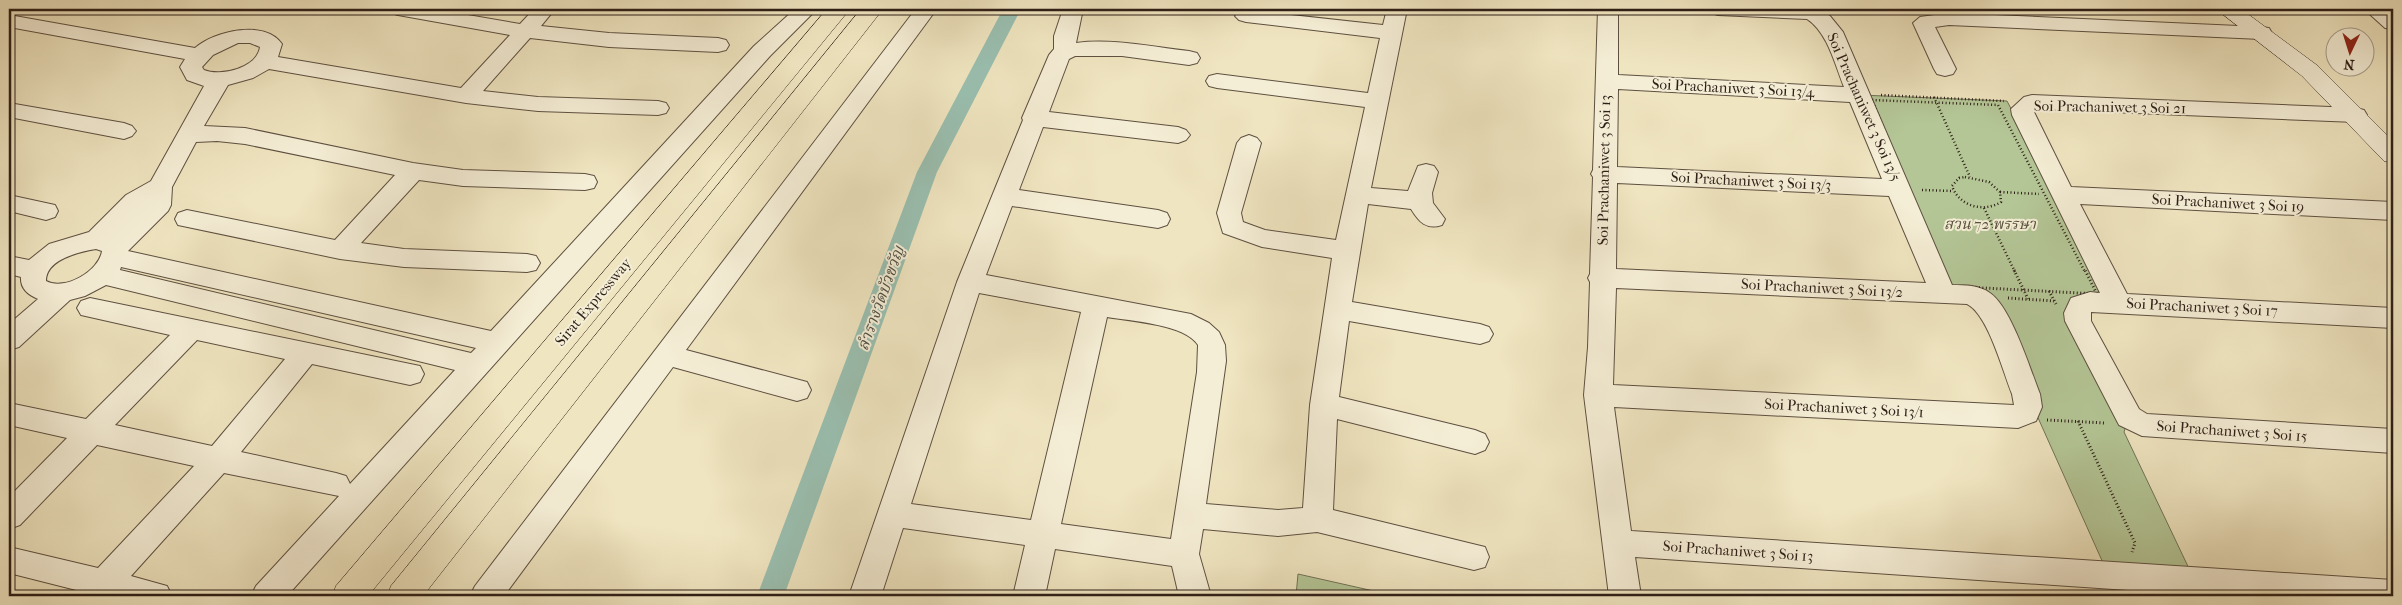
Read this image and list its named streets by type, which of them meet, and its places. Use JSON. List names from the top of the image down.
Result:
{
  "streets": {
    "highway": ["Sirat Expressway"],
    "street": [
      "Soi Prachaniwet 3 Soi 13/4",
      "Soi Prachaniwet 3 Soi 13/5",
      "Soi Prachaniwet 3 Soi 21",
      "Soi Prachaniwet 3 Soi 13",
      "Soi Prachaniwet 3 Soi 13/3",
      "Soi Prachaniwet 3 Soi 19",
      "Soi Prachaniwet 3 Soi 13/2",
      "Soi Prachaniwet 3 Soi 17",
      "Soi Prachaniwet 3 Soi 13/1",
      "Soi Prachaniwet 3 Soi 15"
    ]
  },
  "crossings": [
    ["Soi Prachaniwet 3 Soi 13/4", "Soi Prachaniwet 3 Soi 13/5"],
    ["Soi Prachaniwet 3 Soi 13/4", "Soi Prachaniwet 3 Soi 13"],
    ["Soi Prachaniwet 3 Soi 13/5", "Soi Prachaniwet 3 Soi 13/3"],
    ["Soi Prachaniwet 3 Soi 13/5", "Soi Prachaniwet 3 Soi 13/2"],
    ["Soi Prachaniwet 3 Soi 21", "Soi Prachaniwet 3 Soi 19"],
    ["Soi Prachaniwet 3 Soi 21", "Soi Prachaniwet 3 Soi 17"],
    ["Soi Prachaniwet 3 Soi 13", "Soi Prachaniwet 3 Soi 13/3"],
    ["Soi Prachaniwet 3 Soi 13", "Soi Prachaniwet 3 Soi 13/2"],
    ["Soi Prachaniwet 3 Soi 13", "Soi Prachaniwet 3 Soi 13/1"],
    ["Soi Prachaniwet 3 Soi 13/2", "Soi Prachaniwet 3 Soi 13/1"],
    ["Soi Prachaniwet 3 Soi 17", "Soi Prachaniwet 3 Soi 15"]
  ],
  "water": ["ลำรางวัดบัวขวัญ"],
  "parks": ["สวน 72 พรรษา"],
  "north": "bottom"
}
